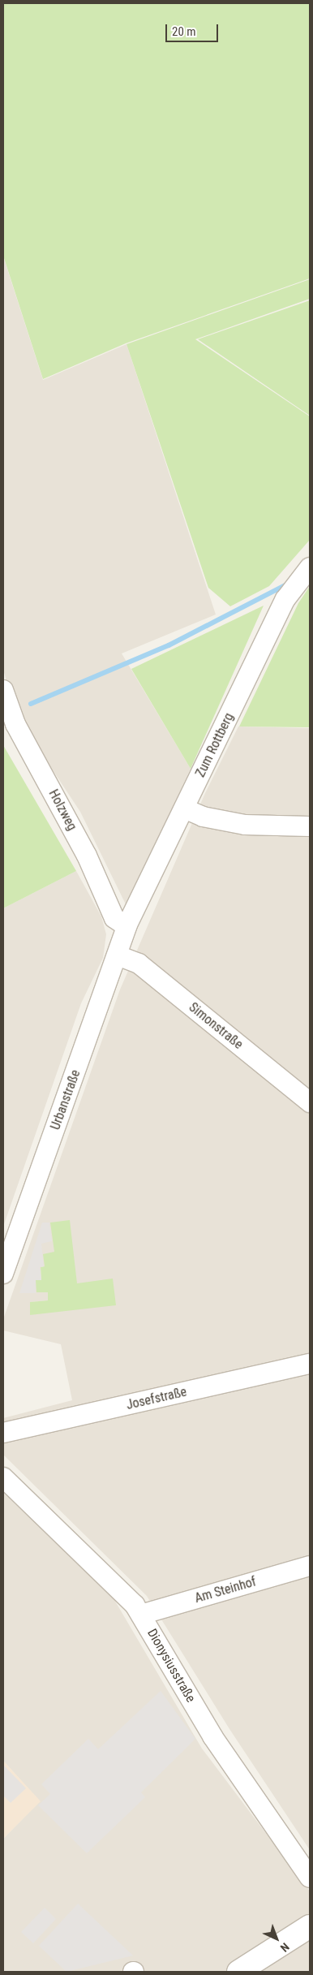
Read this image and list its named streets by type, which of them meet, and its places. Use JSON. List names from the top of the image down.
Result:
{
  "streets": {
    "street": [
      "Zum Rottberg",
      "Holzweg",
      "Simonstraße",
      "Urbanstraße",
      "Josefstraße",
      "Am Steinhof",
      "Dionysiusstraße"
    ]
  },
  "crossings": [
    ["Zum Rottberg", "Holzweg"],
    ["Zum Rottberg", "Urbanstraße"],
    ["Holzweg", "Urbanstraße"],
    ["Simonstraße", "Urbanstraße"],
    ["Am Steinhof", "Dionysiusstraße"]
  ],
  "scale_bar": "20 m",
  "north": "bottom right"
}
